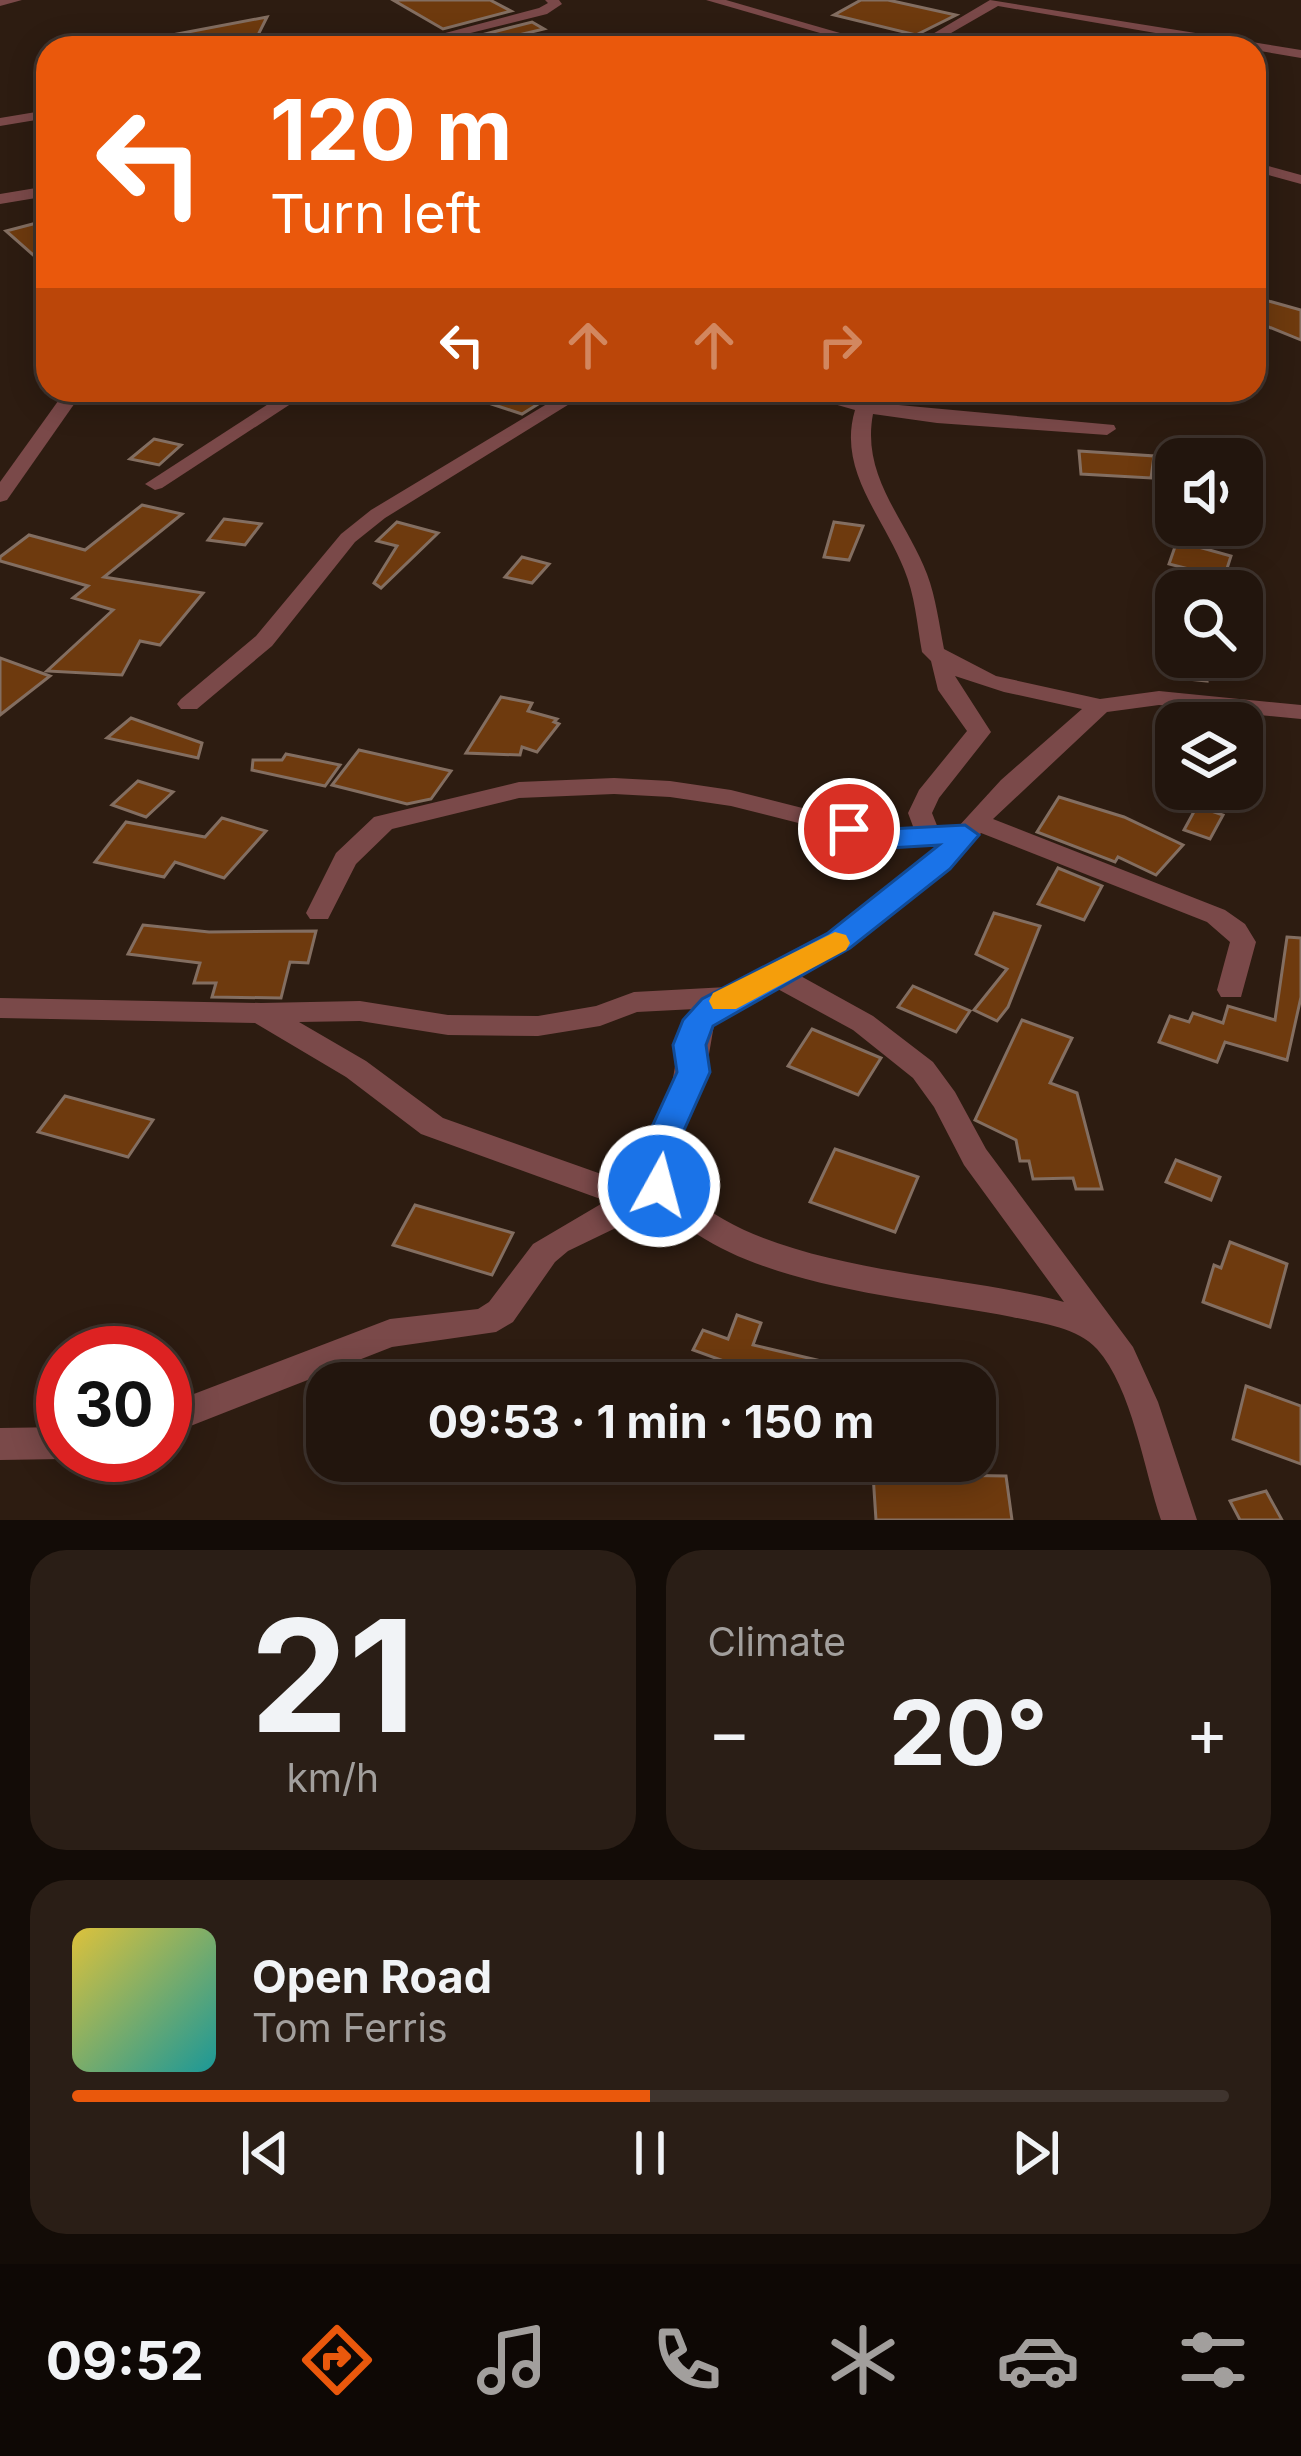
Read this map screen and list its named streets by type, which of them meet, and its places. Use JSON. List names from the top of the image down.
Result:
{
  "page": {
    "turn": ["120 m", "Turn left"],
    "limit": "30",
    "trip": "09:53 · 1 min · 150 m",
    "tile": [
      ["21", "km/h"],
      "Climate"
    ],
    "heat": ["−", "20°", "+"],
    "song": ["Open Road", "Tom Ferris"],
    "tabs": "09:52"
  }
}
